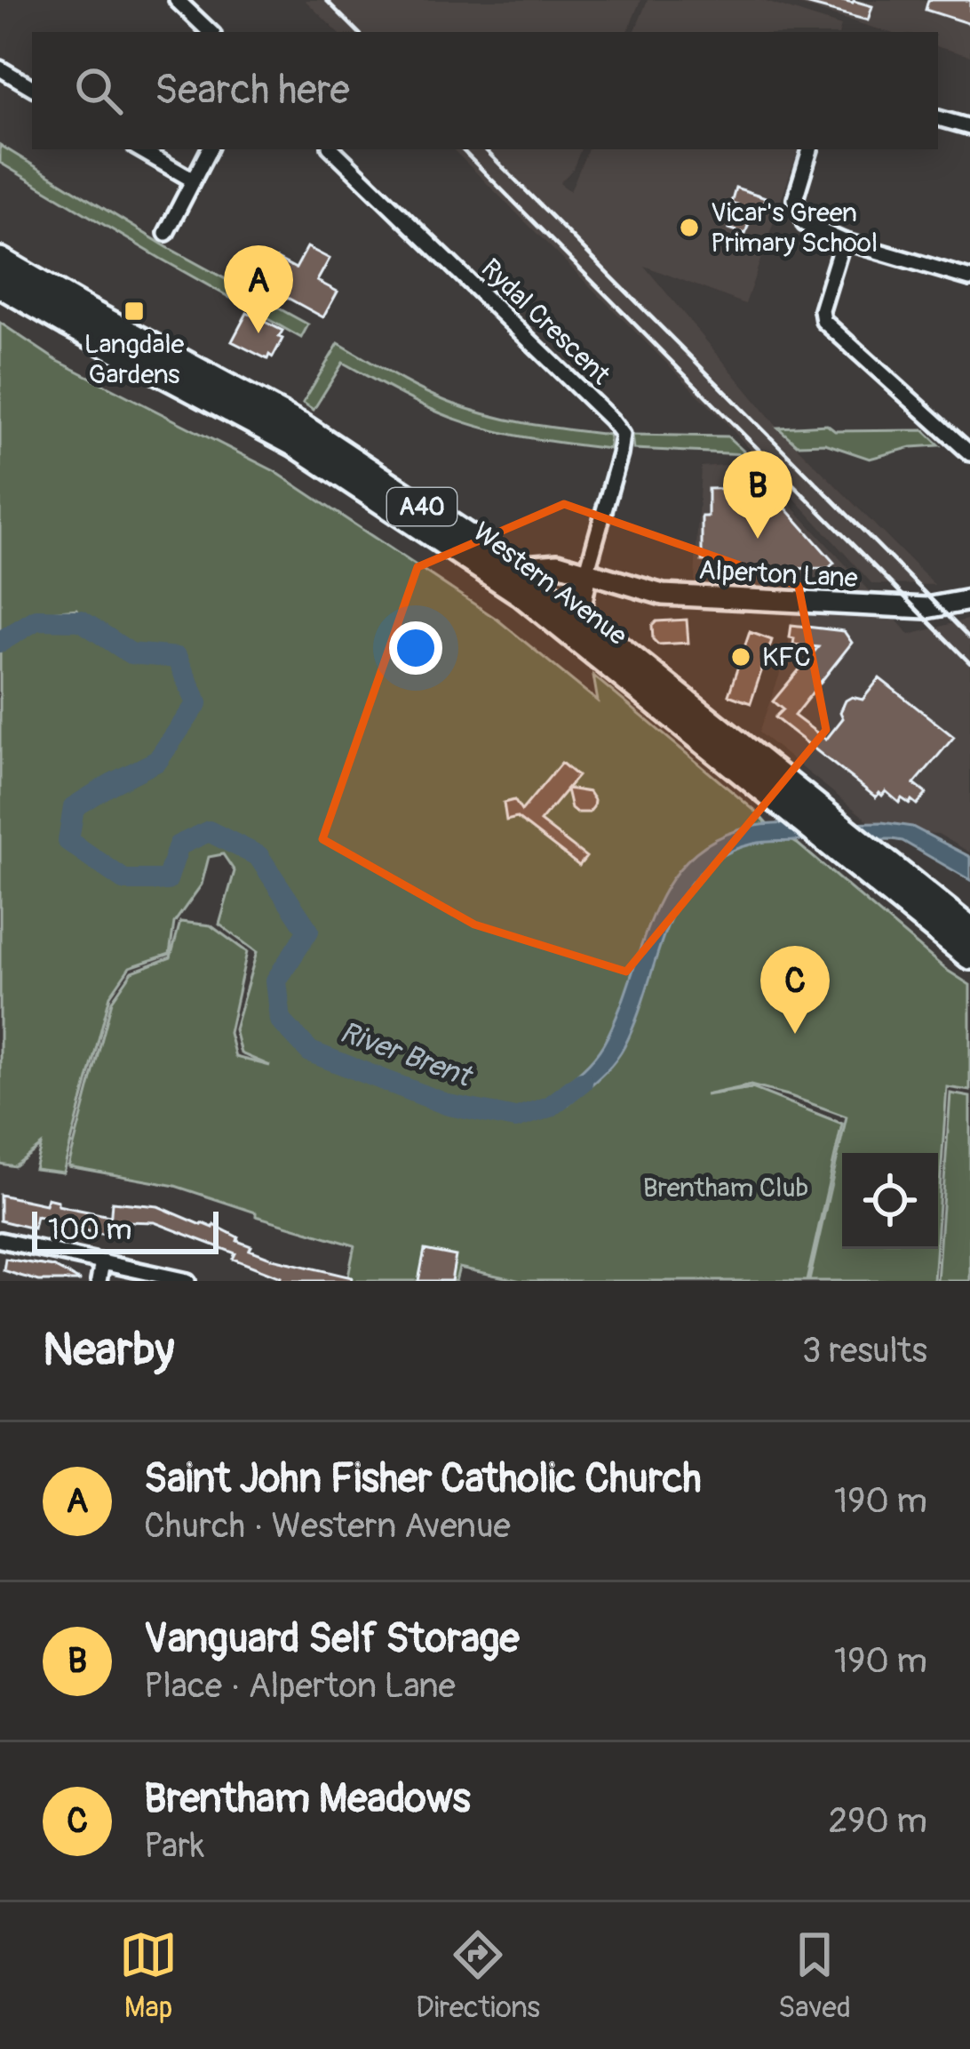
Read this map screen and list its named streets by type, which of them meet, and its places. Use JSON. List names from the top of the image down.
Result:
{
  "streets": {
    "highway": ["A40", "Western Avenue"],
    "main road": ["Alperton Lane"],
    "street": ["Rydal Crescent"]
  },
  "crossings": [
    ["Rydal Crescent", "Alperton Lane"],
    ["Alperton Lane", "Western Avenue"]
  ],
  "water": ["River Brent"],
  "parks": ["Brentham Club"],
  "places": {
    "other": ["Vicar's Green Primary School", "KFC"],
    "transit": ["Langdale Gardens"]
  },
  "scale_bar": "100 m",
  "page": {
    "search": "Search here",
    "pins": ["A", "B", "C"],
    "scale": "100 m",
    "heading": ["Nearby", "3 results"],
    "list": [
      {
        "mark": "A",
        "name": "Saint John Fisher Catholic Church",
        "note": "Church · Western Avenue",
        "value": "190 m"
      },
      {
        "mark": "B",
        "name": "Vanguard Self Storage",
        "note": "Place · Alperton Lane",
        "value": "190 m"
      },
      {
        "mark": "C",
        "name": "Brentham Meadows",
        "note": "Park",
        "value": "290 m"
      }
    ],
    "nav": ["Map", "Directions", "Saved"]
  }
}
